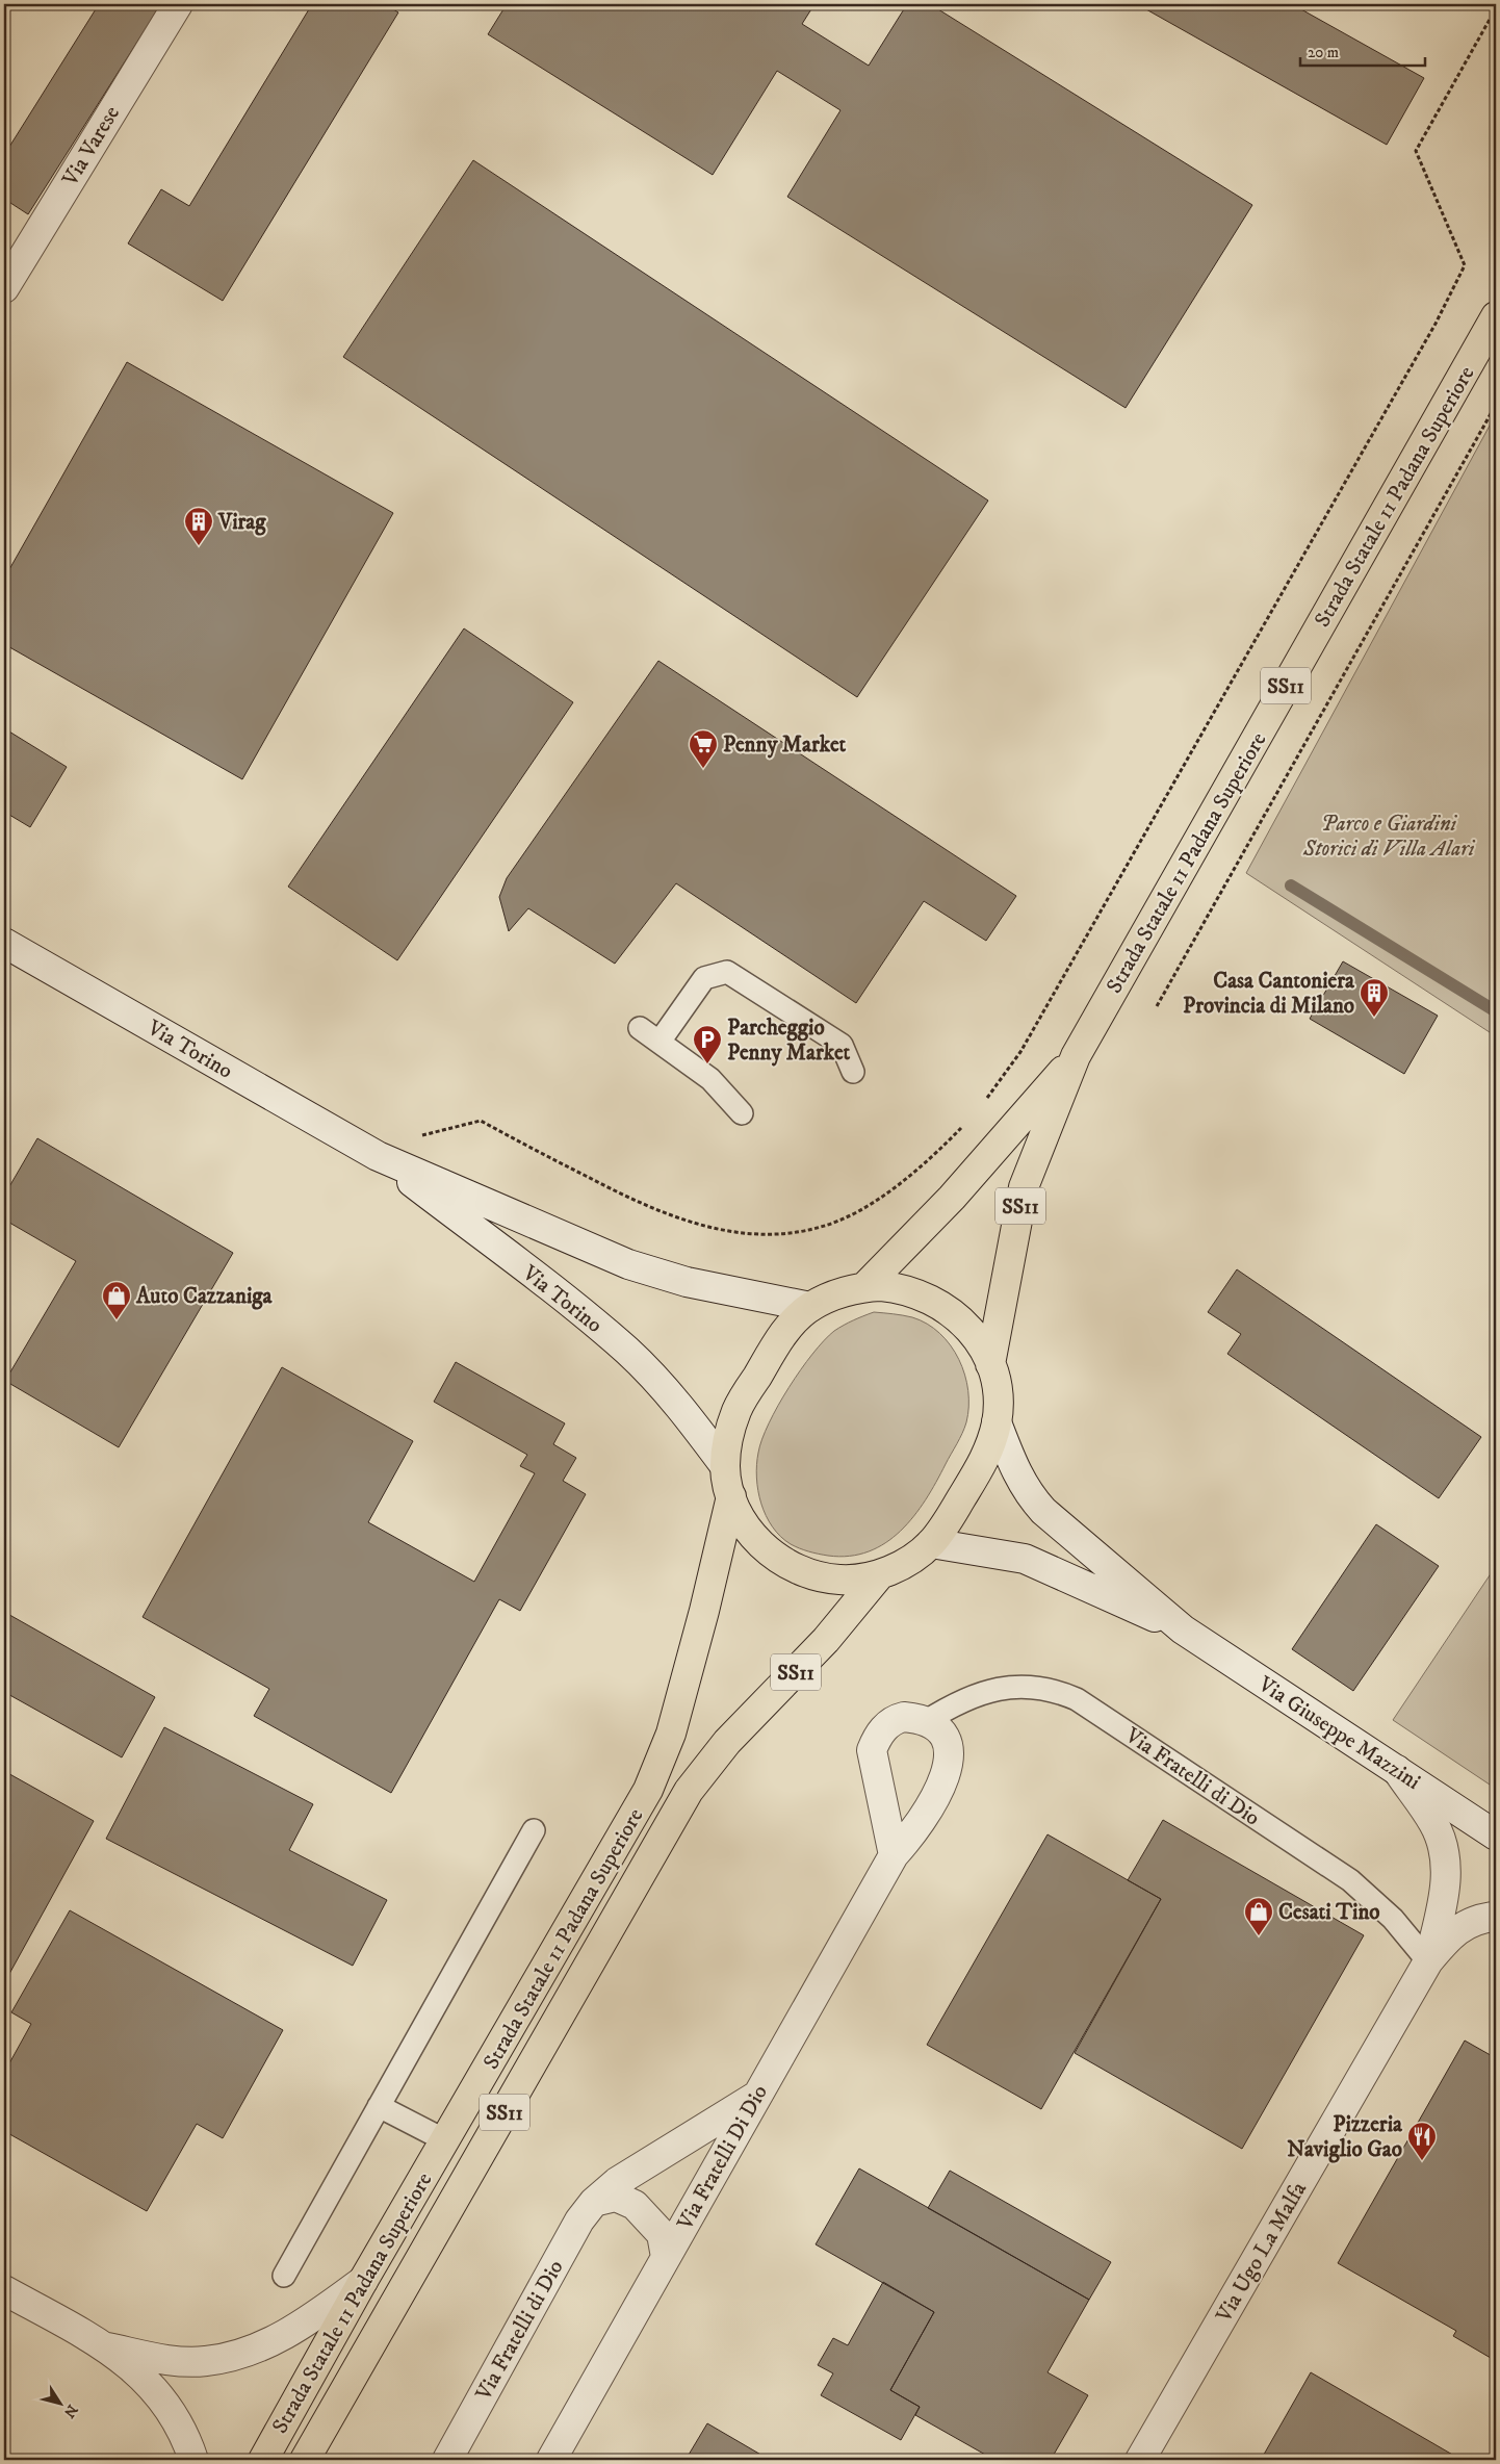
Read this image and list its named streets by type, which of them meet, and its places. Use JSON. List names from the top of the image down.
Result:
{
  "streets": {
    "main road": ["Strada Statale 11 Padana Superiore", "SS11"],
    "street": [
      "Via Varese",
      "Via Torino",
      "Via Giuseppe Mazzini",
      "Via Fratelli di Dio",
      "Via Fratelli Di Dio",
      "Via Ugo La Malfa"
    ]
  },
  "crossings": [
    ["Strada Statale 11 Padana Superiore", "Via Torino"],
    ["Strada Statale 11 Padana Superiore", "Via Giuseppe Mazzini"],
    ["Via Giuseppe Mazzini", "Via Ugo La Malfa"],
    ["Via Fratelli di Dio", "Via Fratelli Di Dio"],
    ["Via Fratelli di Dio", "Via Ugo La Malfa"]
  ],
  "parks": ["Parco e Giardini Storici di Villa Alari"],
  "places": {
    "building": ["Virag", "Casa Cantoniera Provincia di Milano"],
    "supermarket": ["Penny Market"],
    "parking": ["Parcheggio Penny Market"],
    "shop": ["Auto Cazzaniga", "Cesati Tino"],
    "restaurant": ["Pizzeria Naviglio Gao"]
  },
  "scale_bar": "20 m",
  "north": "bottom right"
}
